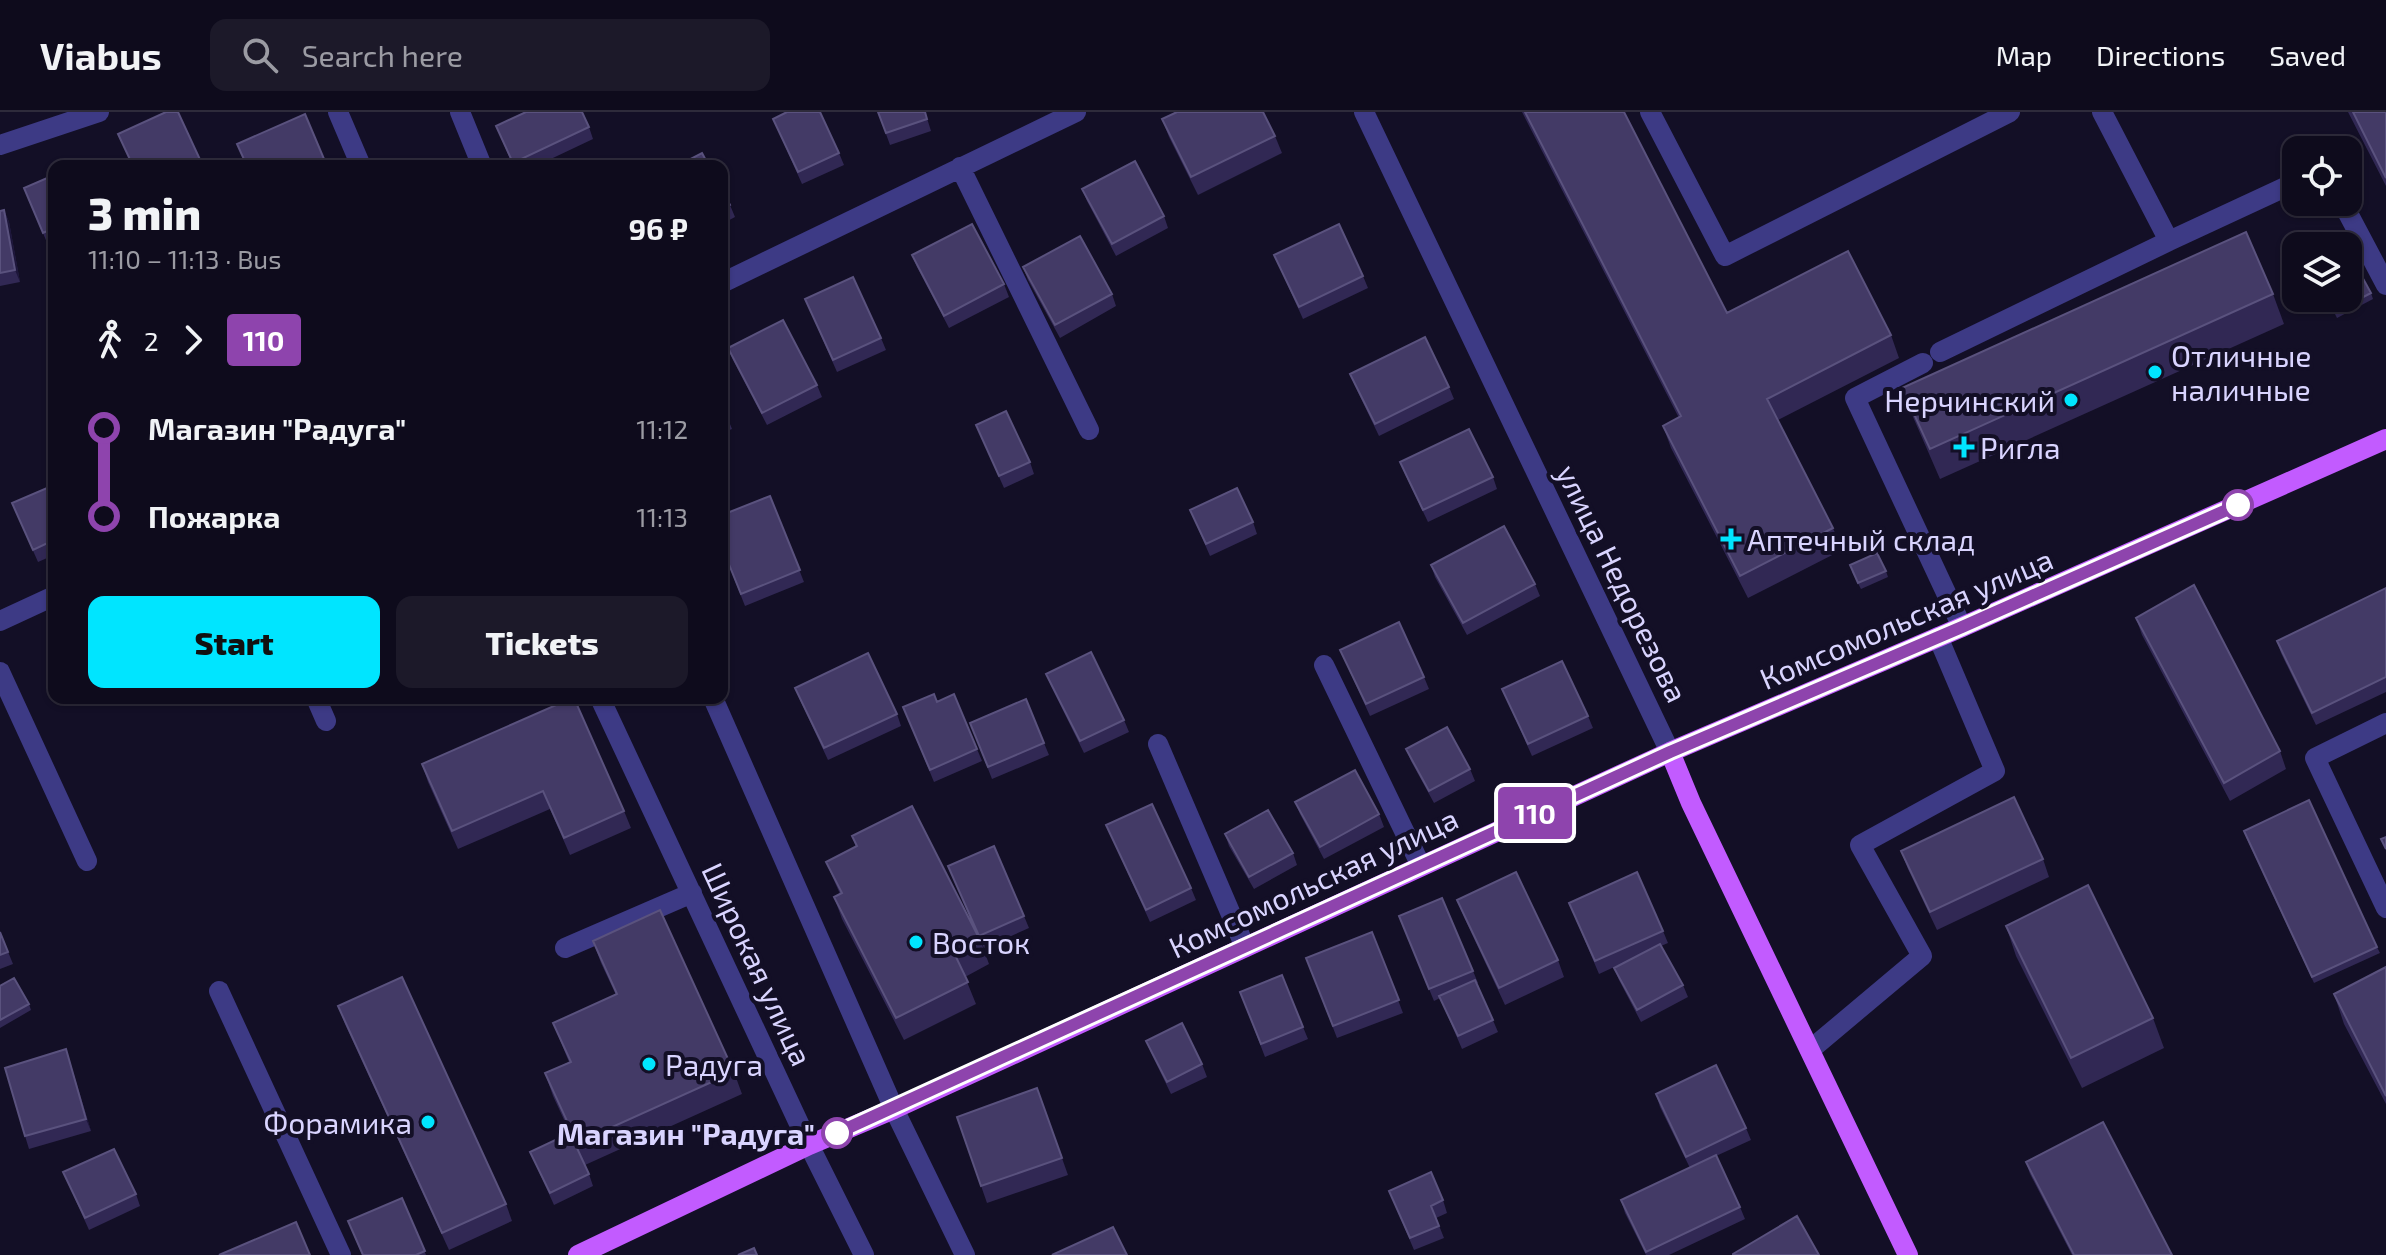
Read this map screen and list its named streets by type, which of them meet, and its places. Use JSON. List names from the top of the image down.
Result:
{
  "streets": {
    "main road": ["улица Недорезова", "Комсомольская улица"],
    "street": ["Широкая улица"]
  },
  "crossings": [
    ["улица Недорезова", "Комсомольская улица"],
    ["Комсомольская улица", "Широкая улица"]
  ],
  "places": {
    "other": [
      "Отличные наличные",
      "Нерчинский",
      "Восток",
      "Радуга",
      "Форамика",
      "Магазин \"Радуга\""
    ],
    "health": ["Ригла", "Аптечный склад"]
  },
  "lines": ["bus line 110"],
  "page": {
    "header": "Viabus",
    "search": "Search here",
    "nav": ["Map", "Directions", "Saved"],
    "on_map": "110",
    "heading": ["3 min", "11:10 – 11:13 · Bus", "96 ₽"],
    "legs": ["2", "110"],
    "list": [
      {
        "name": "Магазин \"Радуга\"",
        "value": "11:12"
      },
      {
        "name": "Пожарка",
        "value": "11:13"
      }
    ],
    "buttons": ["Start", "Tickets"]
  }
}
